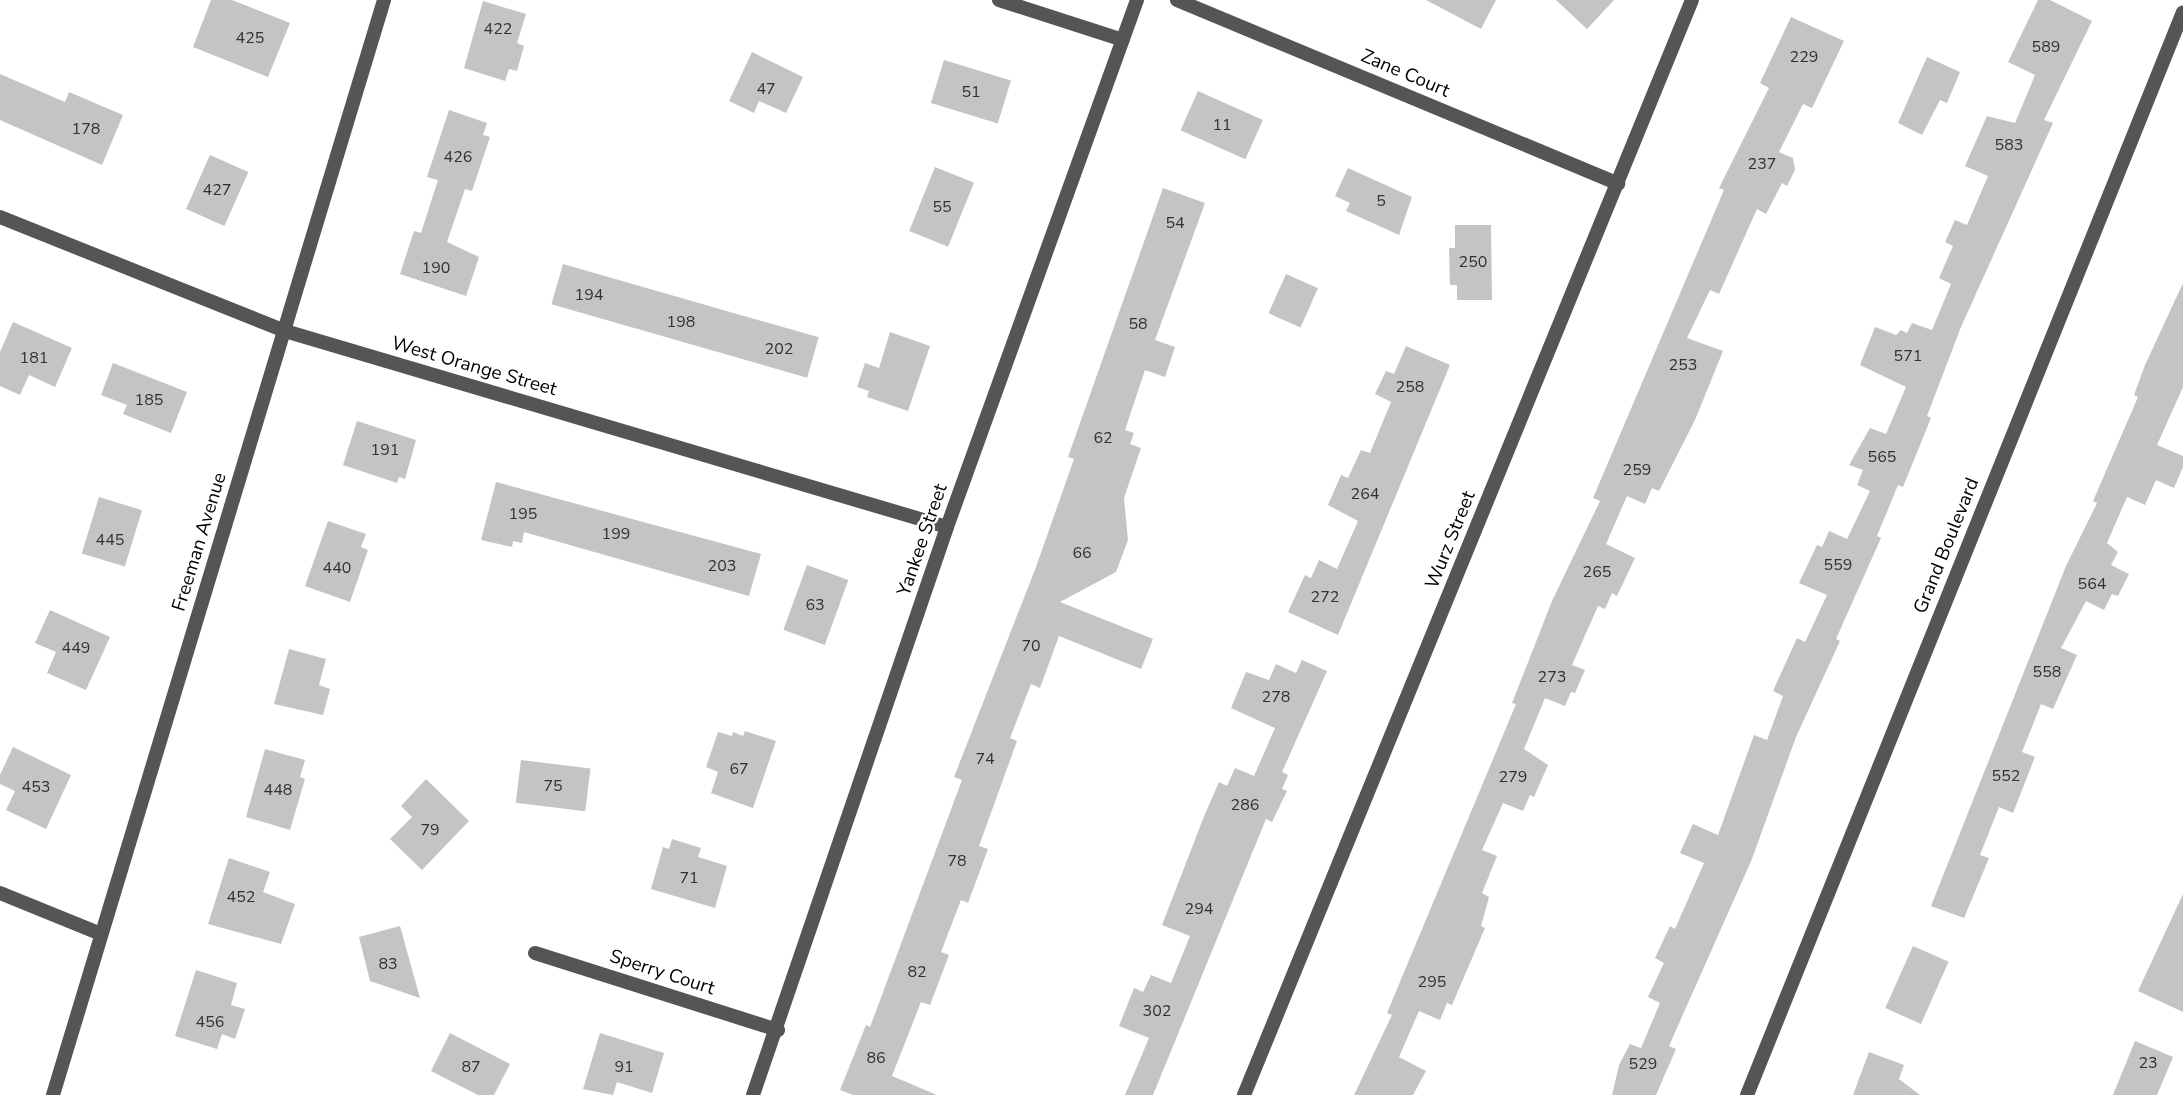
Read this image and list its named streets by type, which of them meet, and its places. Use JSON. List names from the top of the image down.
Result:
{
  "streets": {
    "street": [
      "Zane Court",
      "West Orange Street",
      "Yankee Street",
      "Wurz Street",
      "Freeman Avenue",
      "Grand Boulevard",
      "Sperry Court"
    ]
  },
  "crossings": [
    ["Zane Court", "Wurz Street"],
    ["West Orange Street", "Yankee Street"],
    ["West Orange Street", "Freeman Avenue"],
    ["Yankee Street", "Sperry Court"]
  ],
  "house_numbers": [
    "422",
    "425",
    "589",
    "229",
    "47",
    "51",
    "11",
    "178",
    "583",
    "426",
    "237",
    "427",
    "5",
    "55",
    "54",
    "250",
    "190",
    "194",
    "198",
    "58",
    "202",
    "571",
    "181",
    "253",
    "258",
    "185",
    "62",
    "191",
    "565",
    "259",
    "264",
    "195",
    "199",
    "445",
    "66",
    "559",
    "203",
    "440",
    "265",
    "564",
    "272",
    "63",
    "70",
    "449",
    "558",
    "273",
    "278",
    "74",
    "67",
    "552",
    "279",
    "75",
    "453",
    "448",
    "286",
    "79",
    "78",
    "71",
    "452",
    "294",
    "83",
    "82",
    "295",
    "302",
    "456",
    "86",
    "23",
    "529",
    "87",
    "91"
  ]
}
